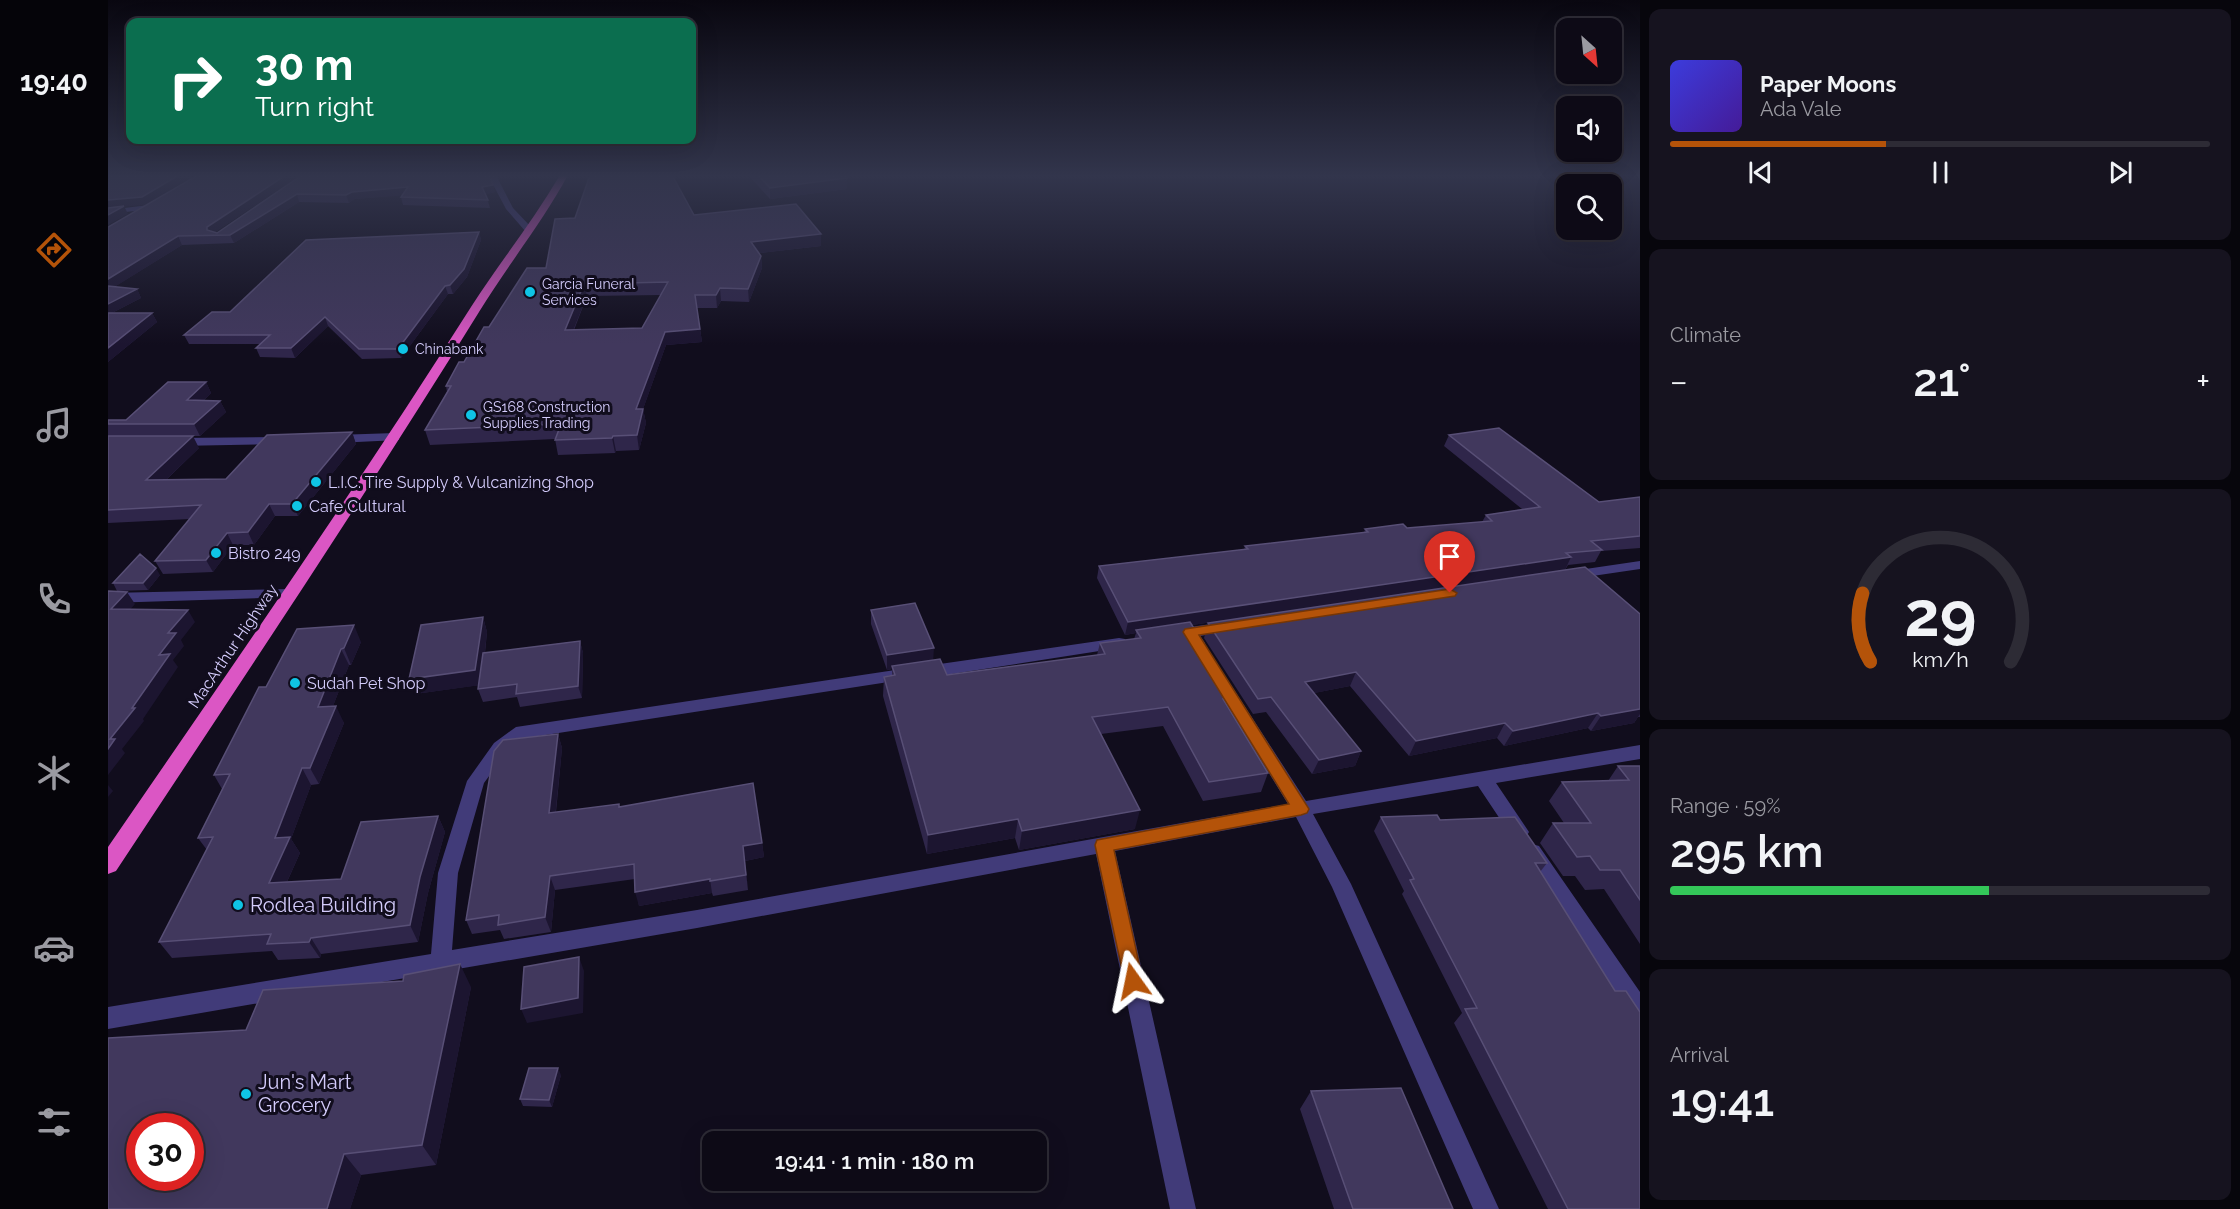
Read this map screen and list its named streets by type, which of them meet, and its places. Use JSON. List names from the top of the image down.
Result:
{
  "streets": {
    "highway": ["MacArthur Highway"]
  },
  "places": [
    "Garcia Funeral Services",
    "Chinabank",
    "GS168 Construction Supplies Trading",
    "L.I.C. Tire Supply & Vulcanizing Shop",
    "Cafe Cultural",
    "Bistro 249",
    "Sudah Pet Shop",
    "Rodlea Building",
    "Jun's Mart Grocery"
  ],
  "north": "bottom right",
  "page": {
    "tabs": "19:40",
    "turn": ["30 m", "Turn right"],
    "song": ["Paper Moons", "Ada Vale"],
    "tile": [
      "Climate",
      ["Range · 59%", "295 km"],
      ["Arrival", "19:41"]
    ],
    "heat": ["−", "21°", "+"],
    "limit": "30",
    "trip": "19:41 · 1 min · 180 m",
    "gauge": ["29", "km/h"]
  }
}
